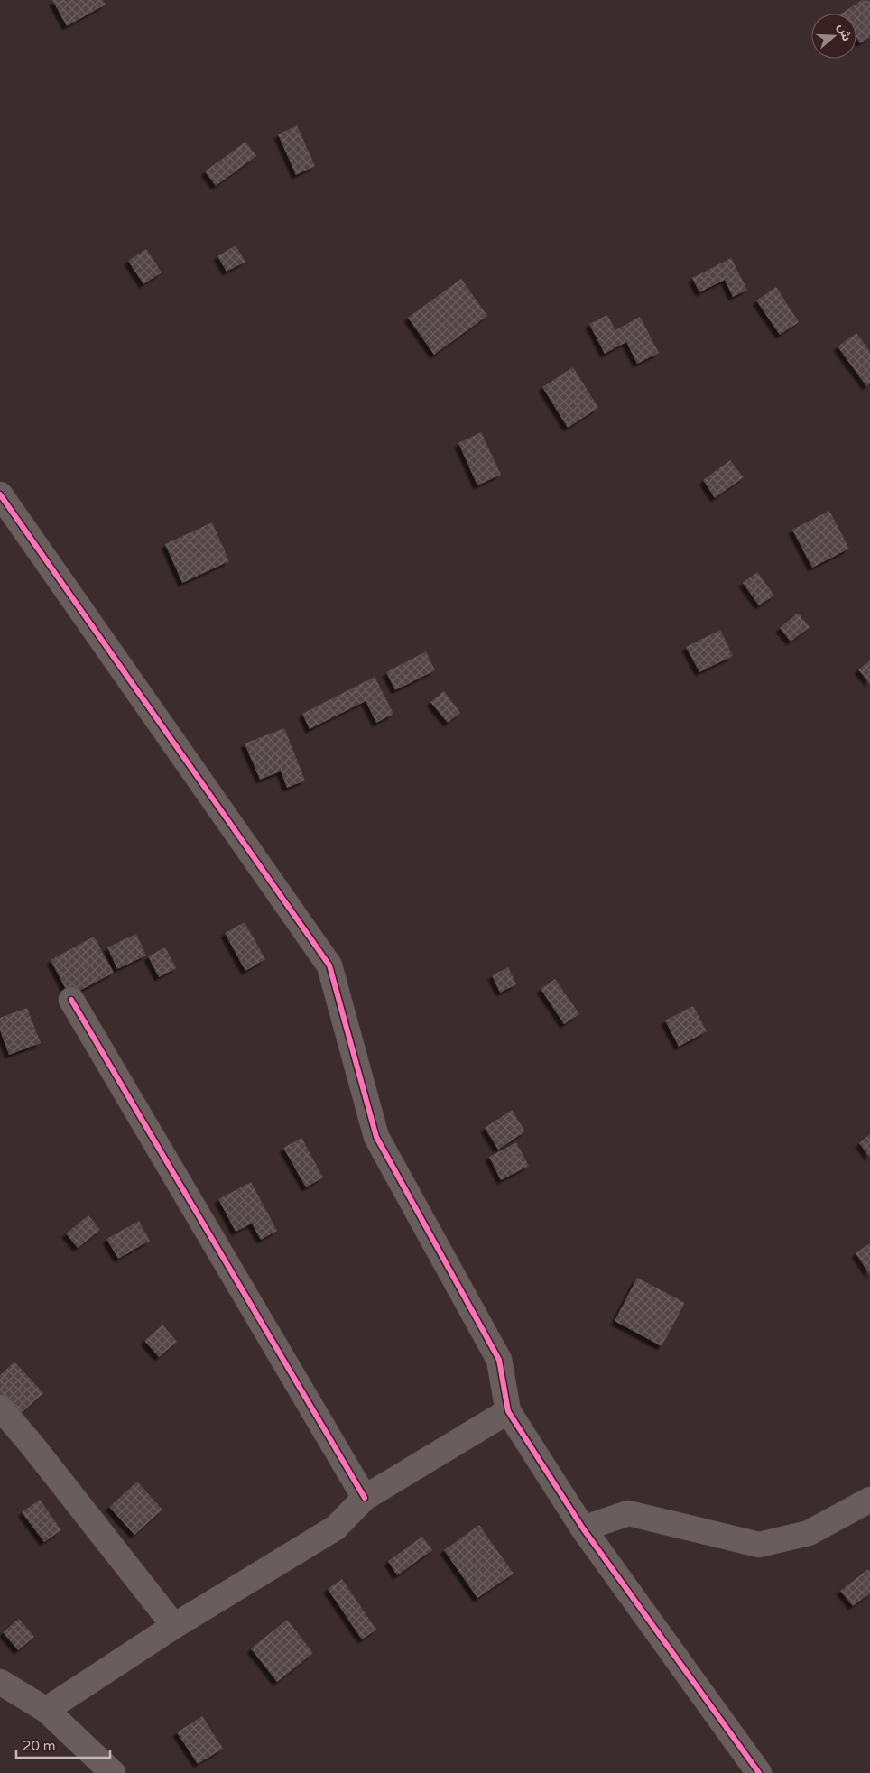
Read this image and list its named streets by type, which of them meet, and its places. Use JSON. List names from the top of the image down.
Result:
{
  "scale_bar": "20 m",
  "north": "right"
}
